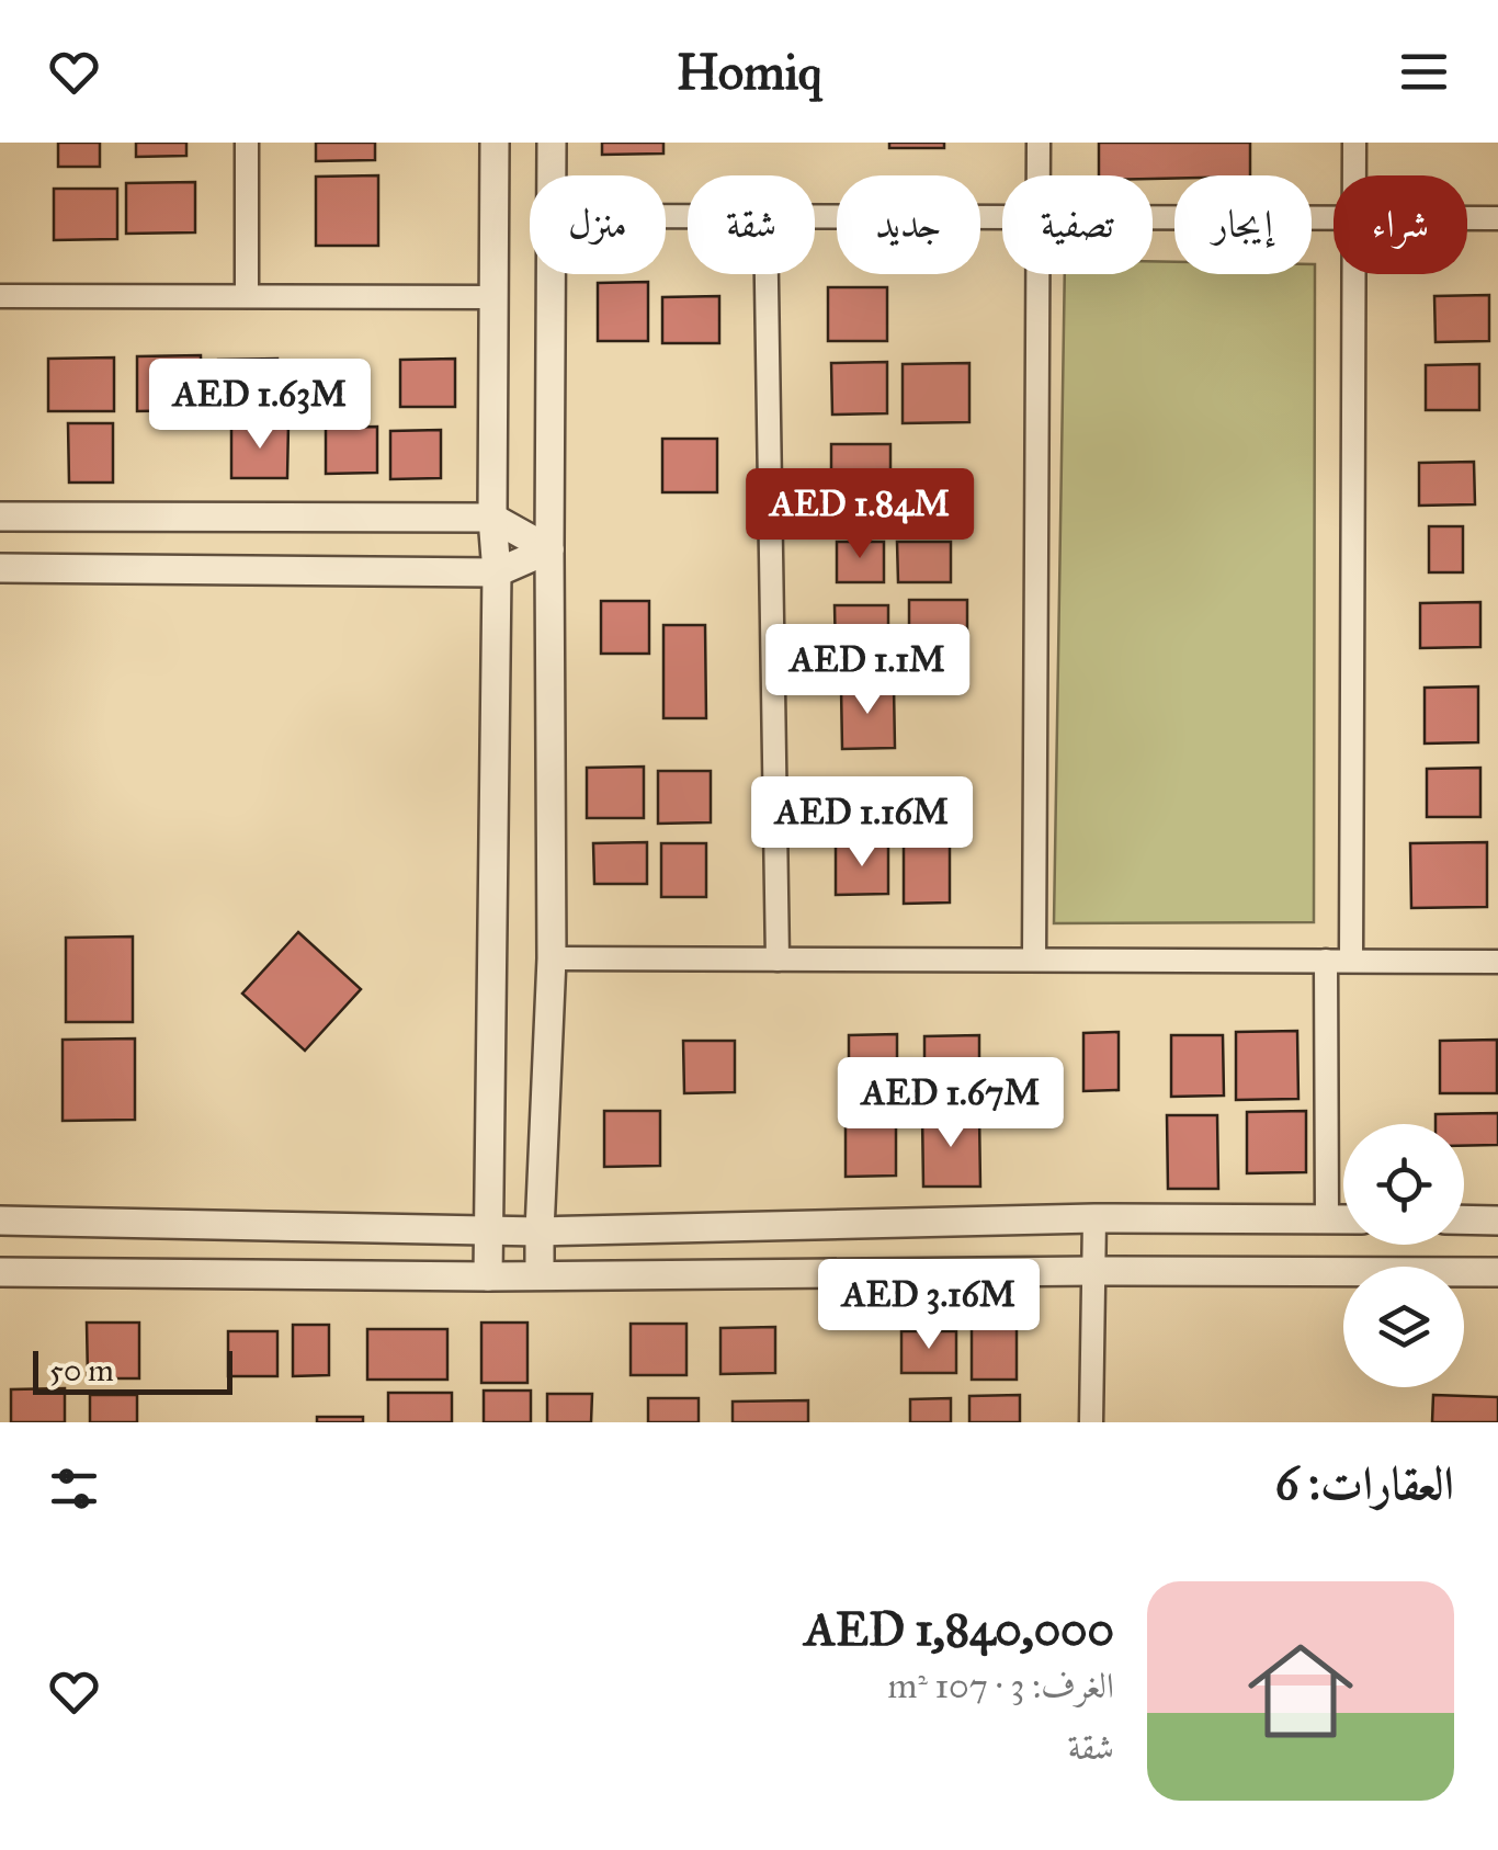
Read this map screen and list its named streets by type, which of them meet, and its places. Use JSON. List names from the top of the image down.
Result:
{
  "scale_bar": "50 m",
  "page": {
    "header": "Homiq",
    "chip": [
      "شراء",
      "إيجار",
      "تصفية",
      "جديد",
      "شقة",
      "منزل"
    ],
    "price": [
      "AED 1.63M",
      "AED 1.84M",
      "AED 1.1M",
      "AED 1.16M",
      "AED 1.67M",
      "AED 3.16M"
    ],
    "scale": "50 m",
    "heading": "العقارات: 6",
    "list": [
      {
        "name": "AED 1,840,000",
        "note": "الغرف: 3 · 107 m² · شقة"
      }
    ]
  }
}
